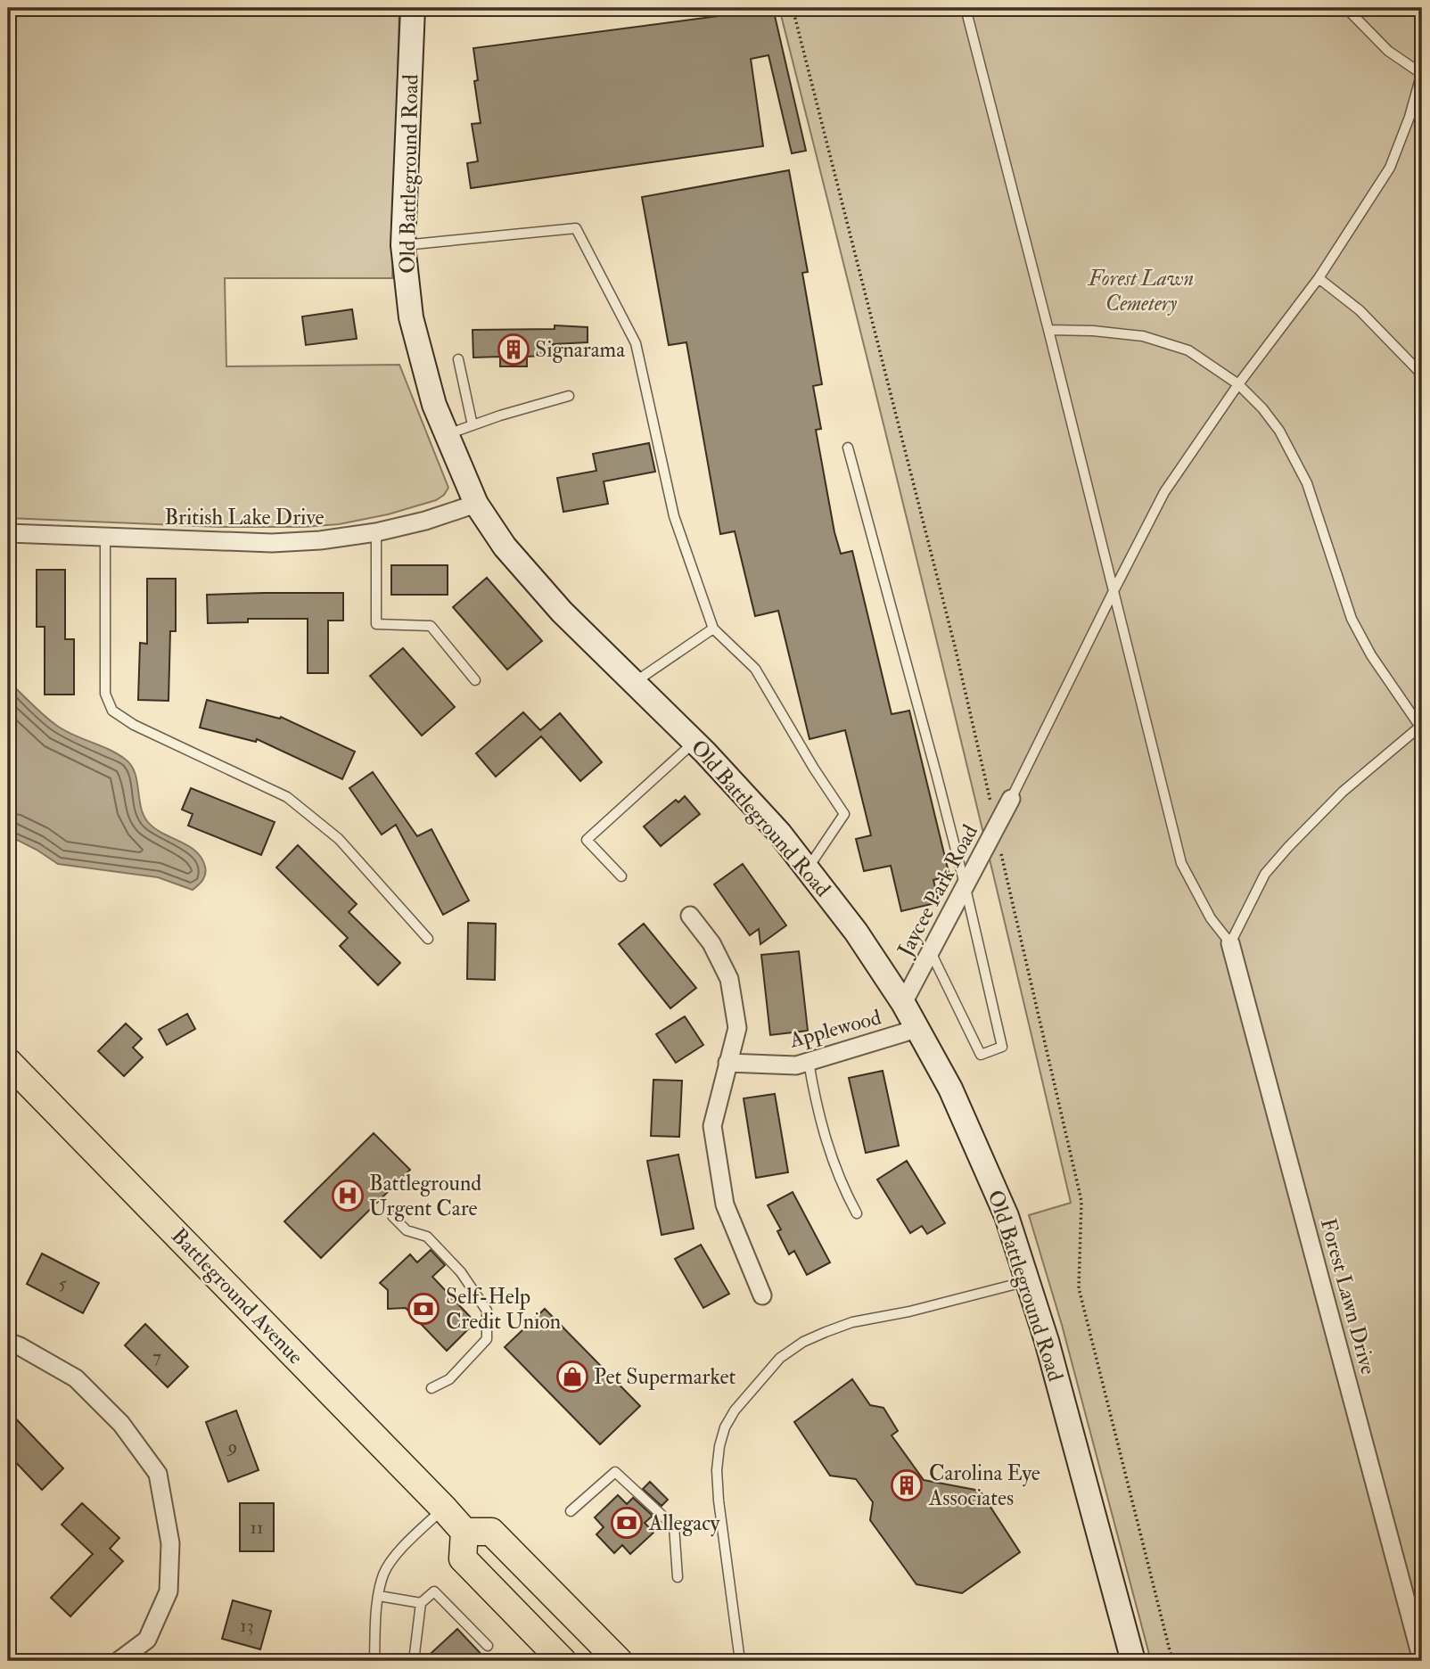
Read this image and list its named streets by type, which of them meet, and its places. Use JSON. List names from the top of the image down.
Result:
{
  "streets": {
    "main road": ["Battleground Avenue"],
    "street": [
      "Old Battleground Road",
      "British Lake Drive",
      "Jaycee Park Road",
      "Applewood",
      "Forest Lawn Drive"
    ]
  },
  "crossings": [
    ["Old Battleground Road", "British Lake Drive"],
    ["Old Battleground Road", "Jaycee Park Road"],
    ["Old Battleground Road", "Applewood"]
  ],
  "parks": ["Forest Lawn Cemetery"],
  "places": {
    "building": ["Signarama", "Carolina Eye Associates"],
    "hospital": ["Battleground Urgent Care"],
    "bank": ["Self-Help Credit Union", "Allegacy"],
    "shop": ["Pet Supermarket"]
  },
  "house_numbers": [
    "5",
    "7",
    "9",
    "11",
    "13"
  ]
}
